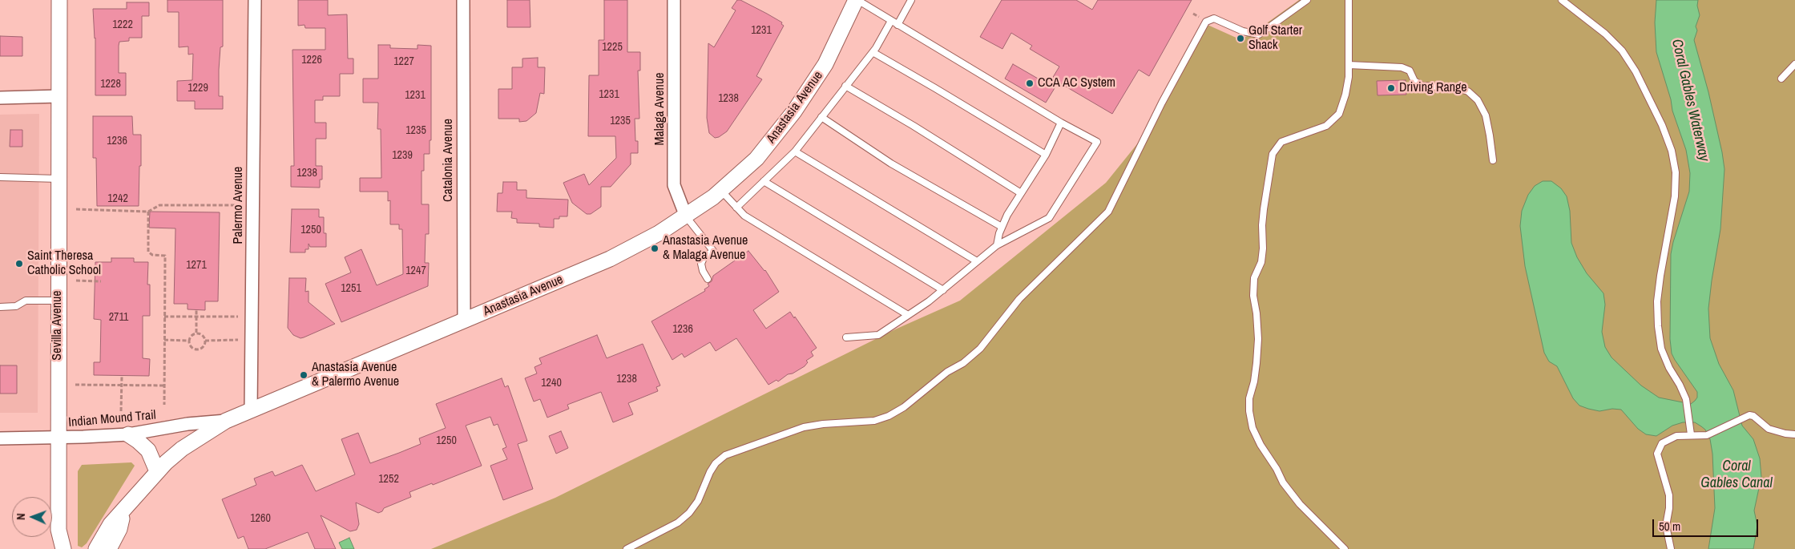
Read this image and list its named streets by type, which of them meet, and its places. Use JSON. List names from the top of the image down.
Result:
{
  "streets": {
    "street": [
      "Anastasia Avenue",
      "Malaga Avenue",
      "Catalonia Avenue",
      "Palermo Avenue",
      "Sevilla Avenue",
      "Indian Mound Trail"
    ]
  },
  "crossings": [
    ["Anastasia Avenue", "Malaga Avenue"],
    ["Anastasia Avenue", "Catalonia Avenue"],
    ["Anastasia Avenue", "Palermo Avenue"],
    ["Anastasia Avenue", "Indian Mound Trail"],
    ["Sevilla Avenue", "Indian Mound Trail"]
  ],
  "water": ["Coral Gables Waterway", "Coral Gables Canal"],
  "places": [
    "Golf Starter Shack",
    "CCA AC System",
    "Driving Range",
    "Anastasia Avenue & Malaga Avenue",
    "Saint Theresa Catholic School",
    "Anastasia Avenue & Palermo Avenue"
  ],
  "house_numbers": [
    "1222",
    "1231",
    "1225",
    "1226",
    "1227",
    "1228",
    "1229",
    "1231",
    "1231",
    "1238",
    "1235",
    "1235",
    "1236",
    "1239",
    "1238",
    "1242",
    "1250",
    "1271",
    "1247",
    "1251",
    "2711",
    "1236",
    "1238",
    "1240",
    "1250",
    "1252",
    "1260"
  ],
  "scale_bar": "50 m",
  "north": "left"
}
